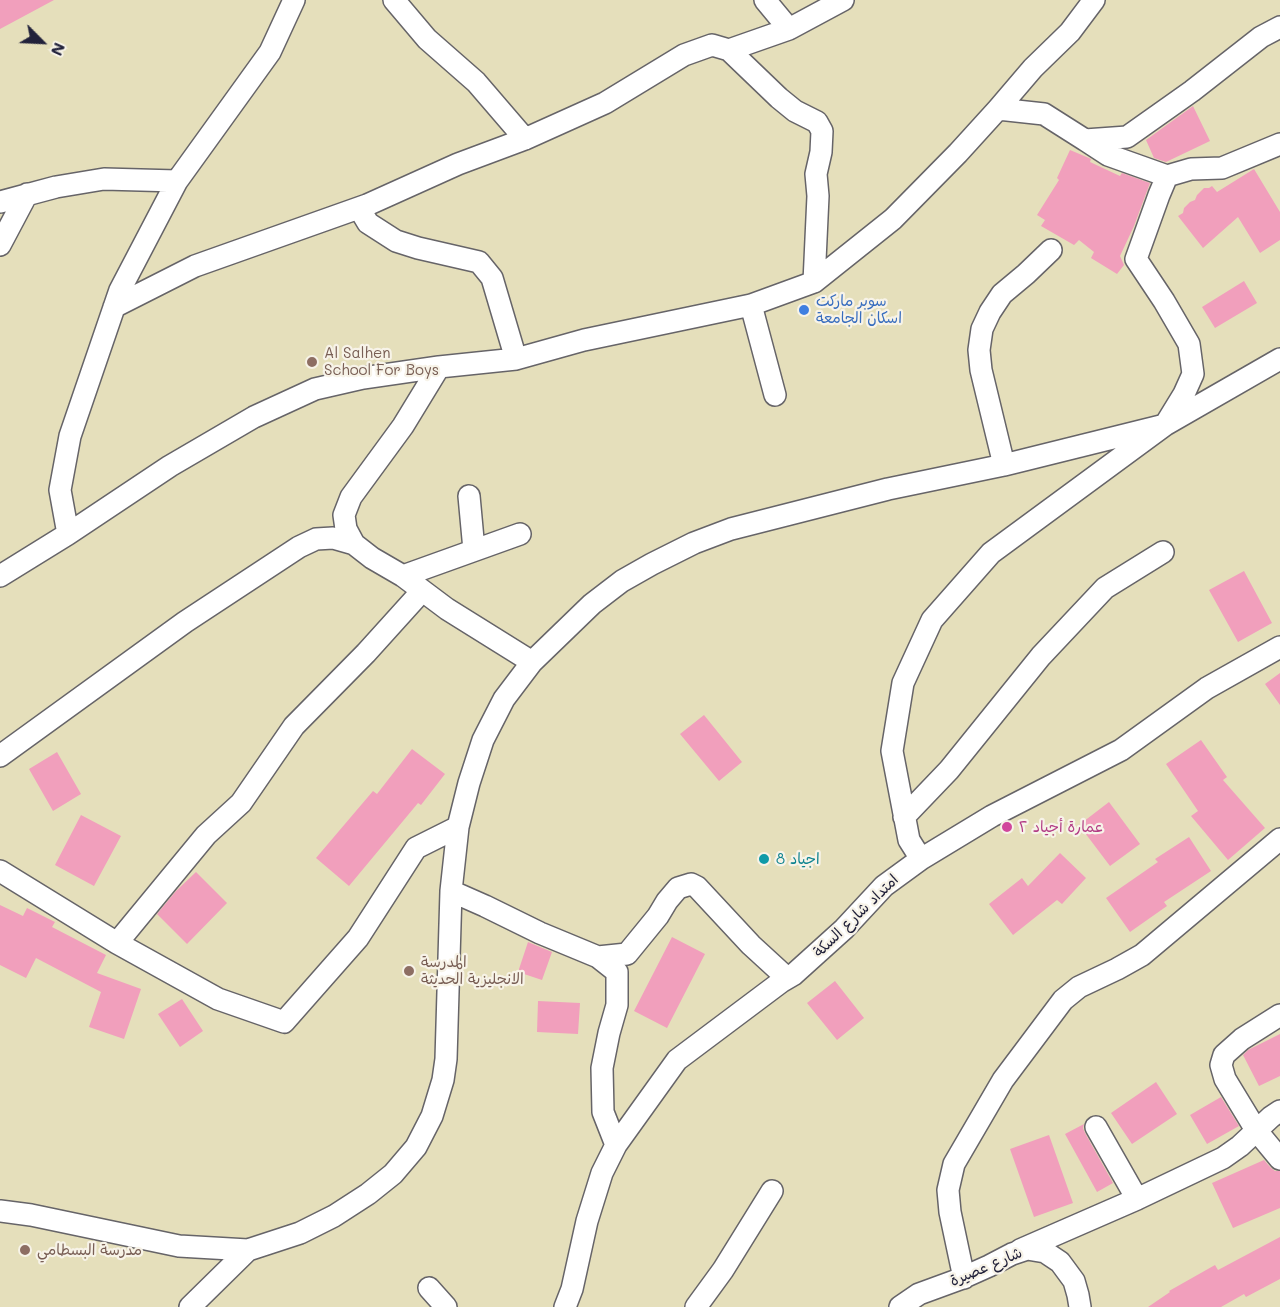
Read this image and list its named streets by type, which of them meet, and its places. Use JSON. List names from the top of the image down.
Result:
{
  "streets": {
    "street": ["امتداد شارع السكة", "شارع عصيرة"]
  },
  "places": [
    "سوبر ماركت اسكان الجامعة",
    "Al Salhen School For Boys",
    "عمارة أجياد ٢",
    "اجياد 8",
    "المدرسة الانجليزية الحديثة",
    "مدرسة البسطامي"
  ],
  "north": "bottom right"
}
